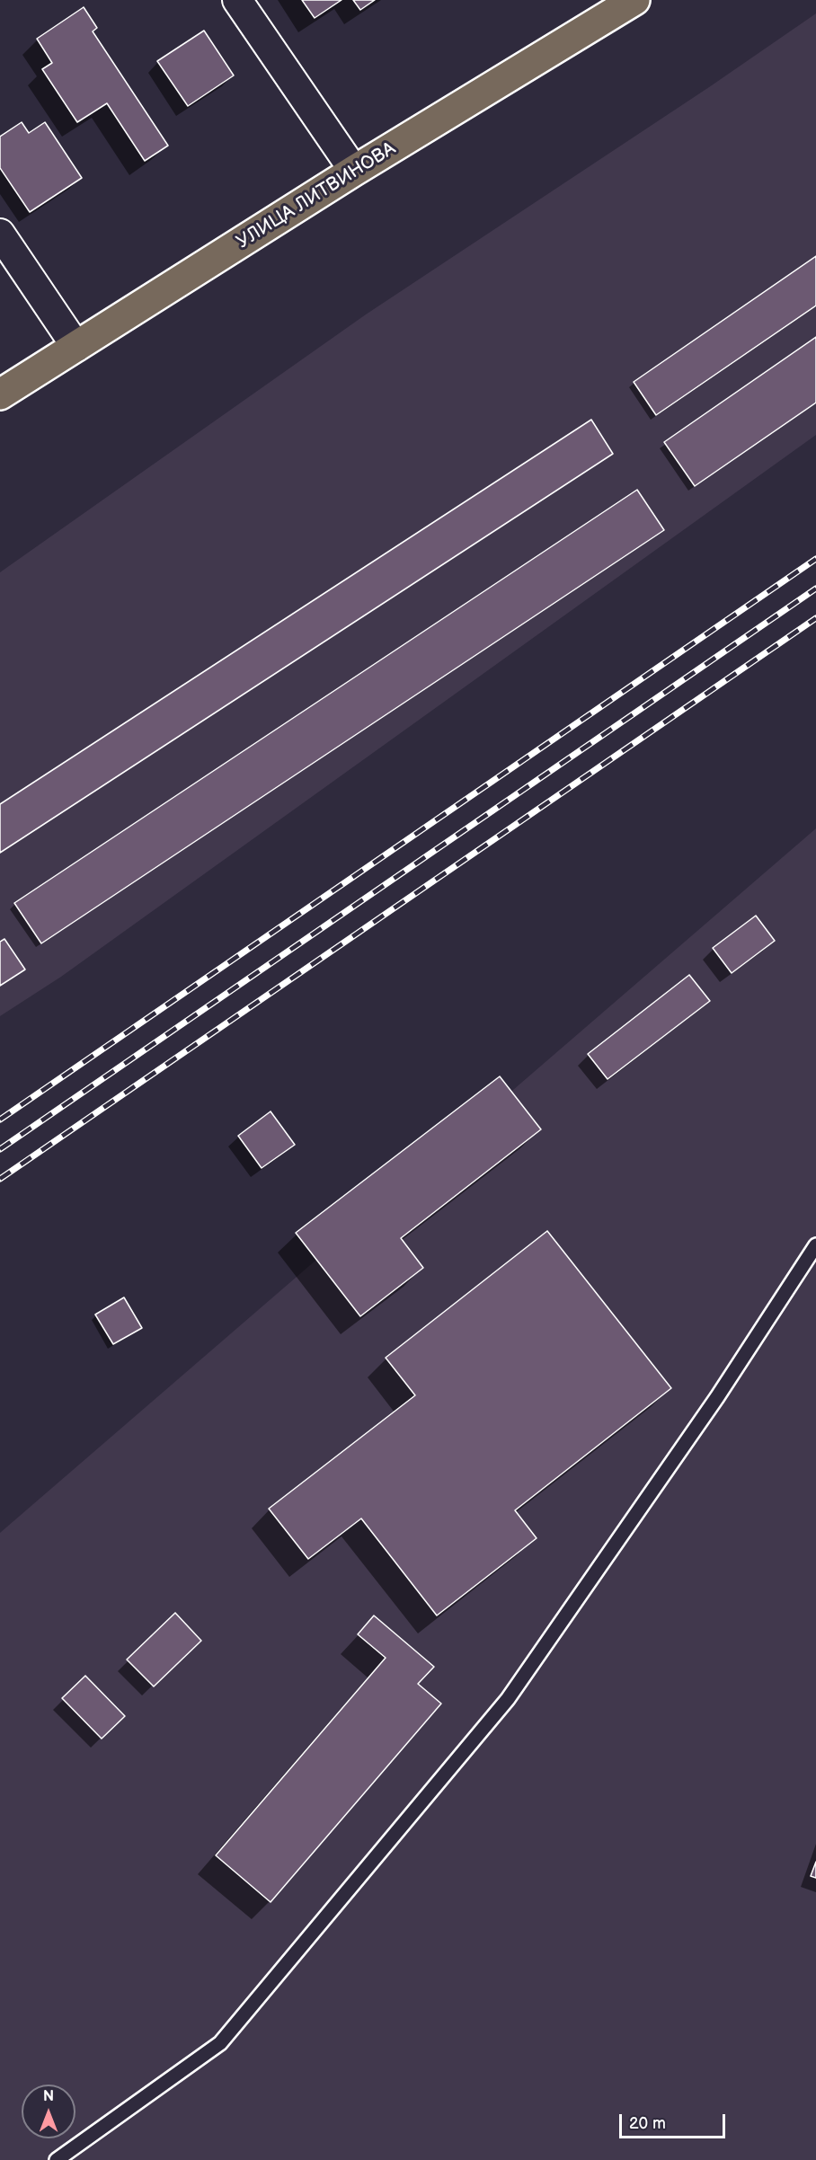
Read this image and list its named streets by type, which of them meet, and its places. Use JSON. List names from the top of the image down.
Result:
{
  "streets": {
    "main road": ["УЛИЦА ЛИТВИНОВА"]
  },
  "scale_bar": "20 m",
  "north": "top"
}
